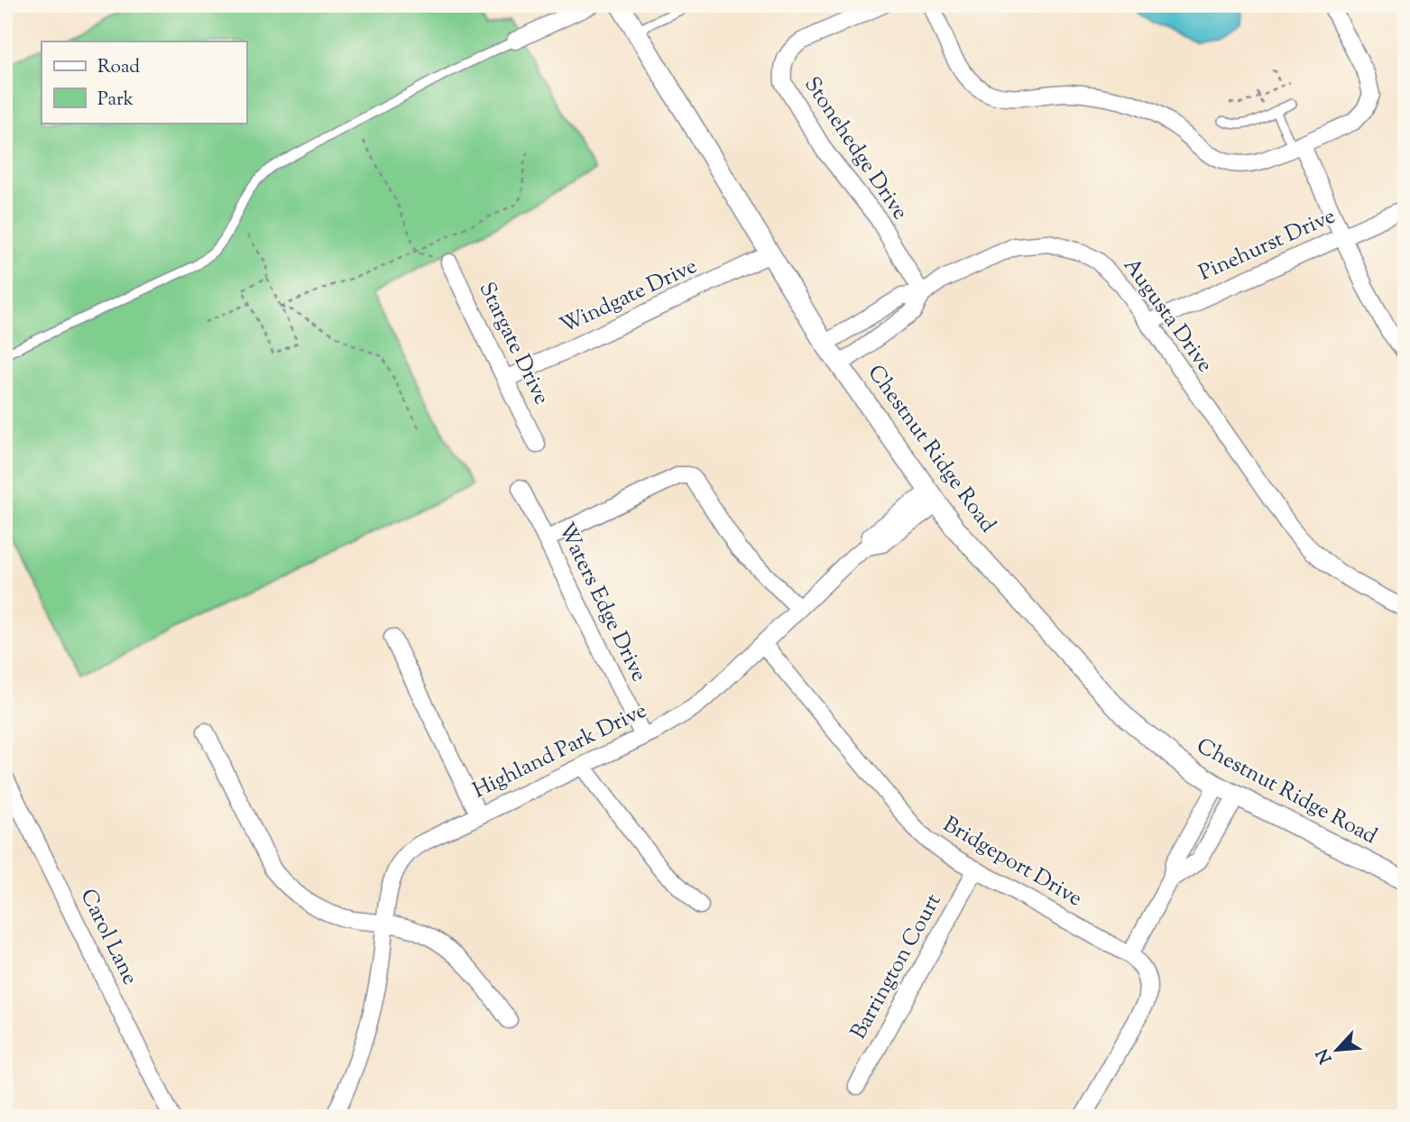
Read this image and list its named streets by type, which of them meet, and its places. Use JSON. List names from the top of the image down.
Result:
{
  "streets": {
    "street": [
      "Stonehedge Drive",
      "Pinehurst Drive",
      "Windgate Drive",
      "Augusta Drive",
      "Stargate Drive",
      "Chestnut Ridge Road",
      "Waters Edge Drive",
      "Highland Park Drive",
      "Bridgeport Drive",
      "Carol Lane",
      "Barrington Court"
    ]
  },
  "crossings": [
    ["Stonehedge Drive", "Augusta Drive"],
    ["Pinehurst Drive", "Augusta Drive"],
    ["Windgate Drive", "Stargate Drive"],
    ["Windgate Drive", "Chestnut Ridge Road"],
    ["Augusta Drive", "Chestnut Ridge Road"],
    ["Chestnut Ridge Road", "Highland Park Drive"],
    ["Waters Edge Drive", "Highland Park Drive"],
    ["Highland Park Drive", "Bridgeport Drive"],
    ["Bridgeport Drive", "Barrington Court"]
  ],
  "legend": ["Road", "Park"],
  "north": "bottom left"
}
